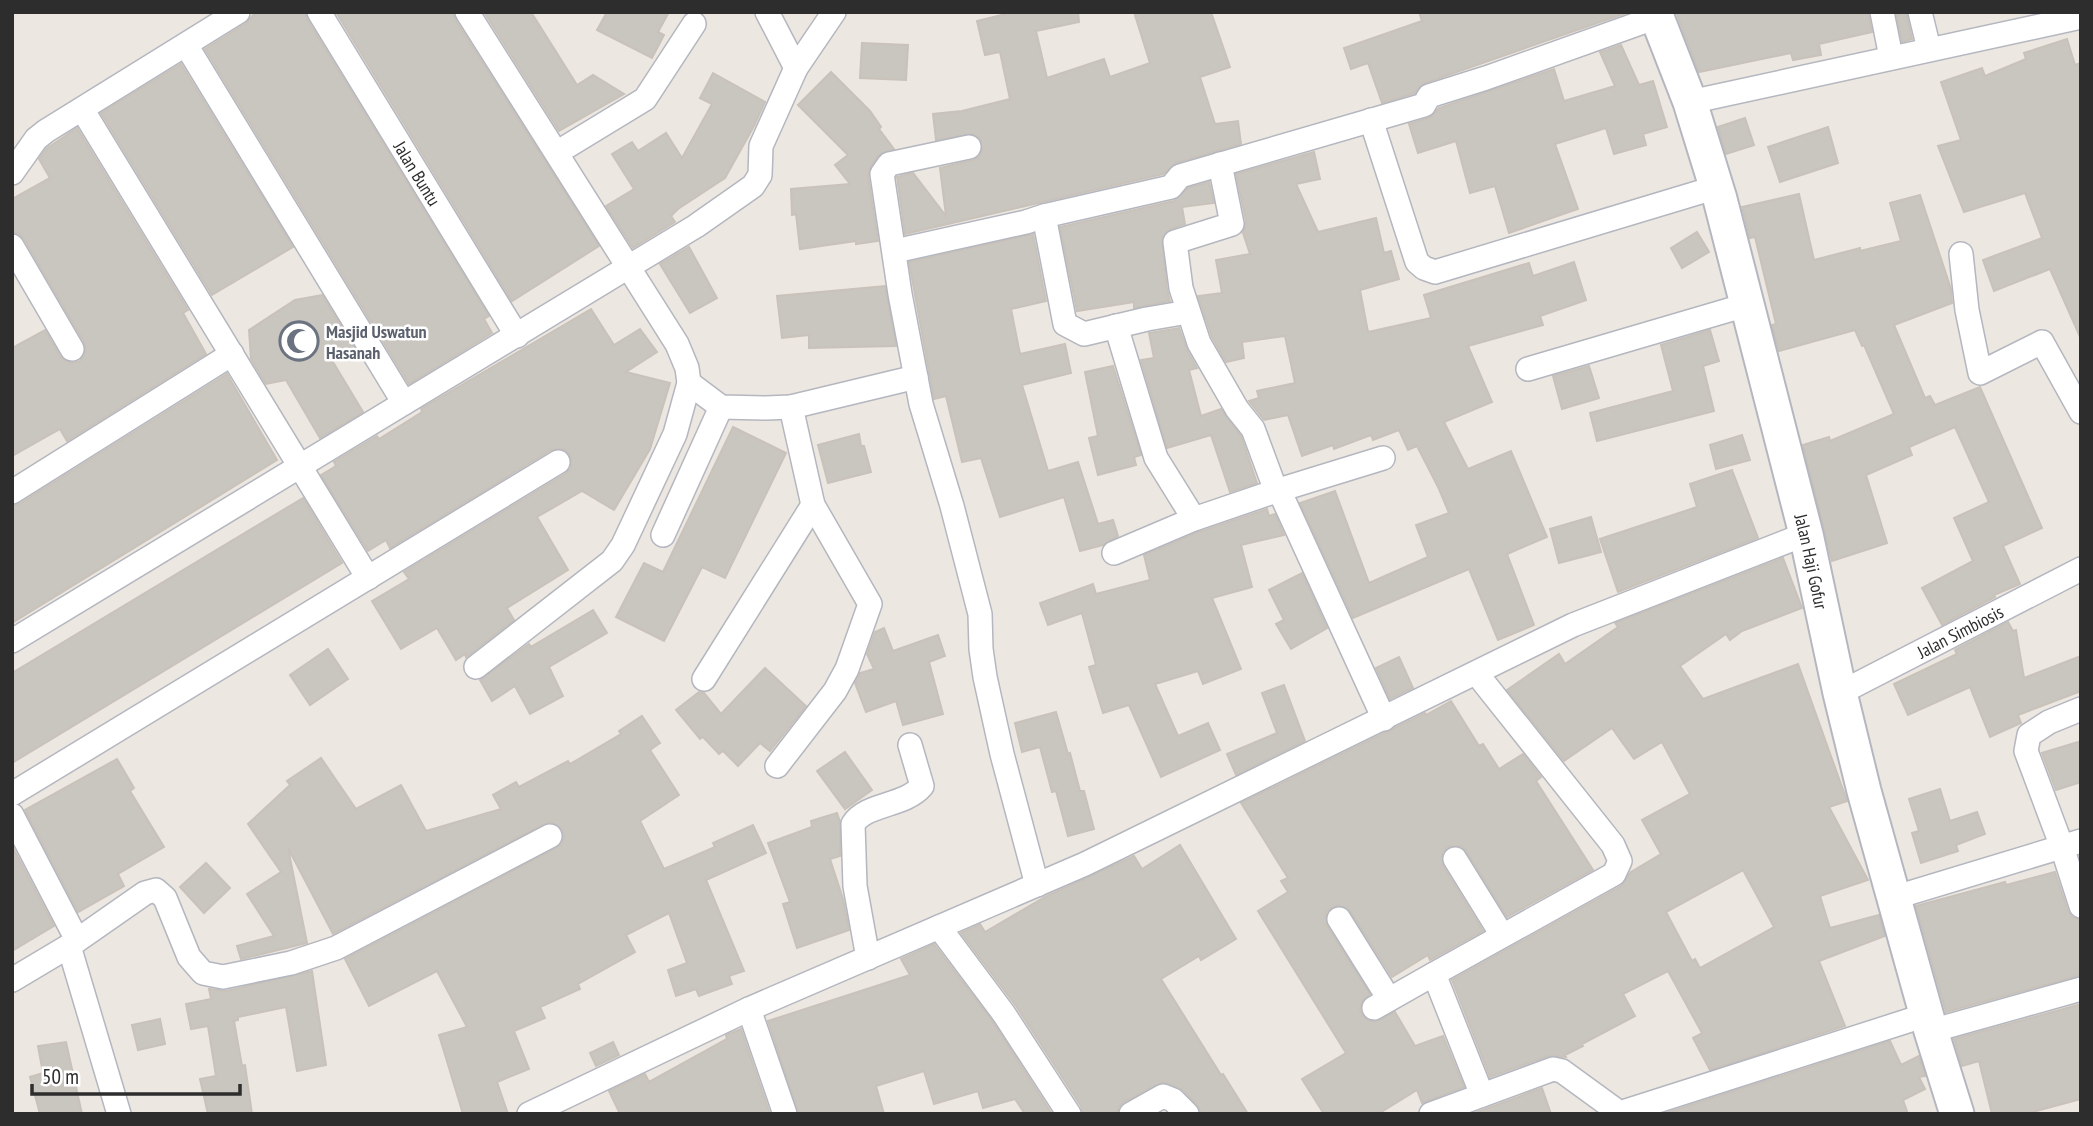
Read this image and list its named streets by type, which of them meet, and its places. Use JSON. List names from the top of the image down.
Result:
{
  "streets": {
    "street": ["Jalan Buntu", "Jalan Haji Gofur", "Jalan Simbiosis"]
  },
  "crossings": [
    ["Jalan Haji Gofur", "Jalan Simbiosis"]
  ],
  "places": {
    "mosque": ["Masjid Uswatun Hasanah"]
  },
  "scale_bar": "50 m"
}
